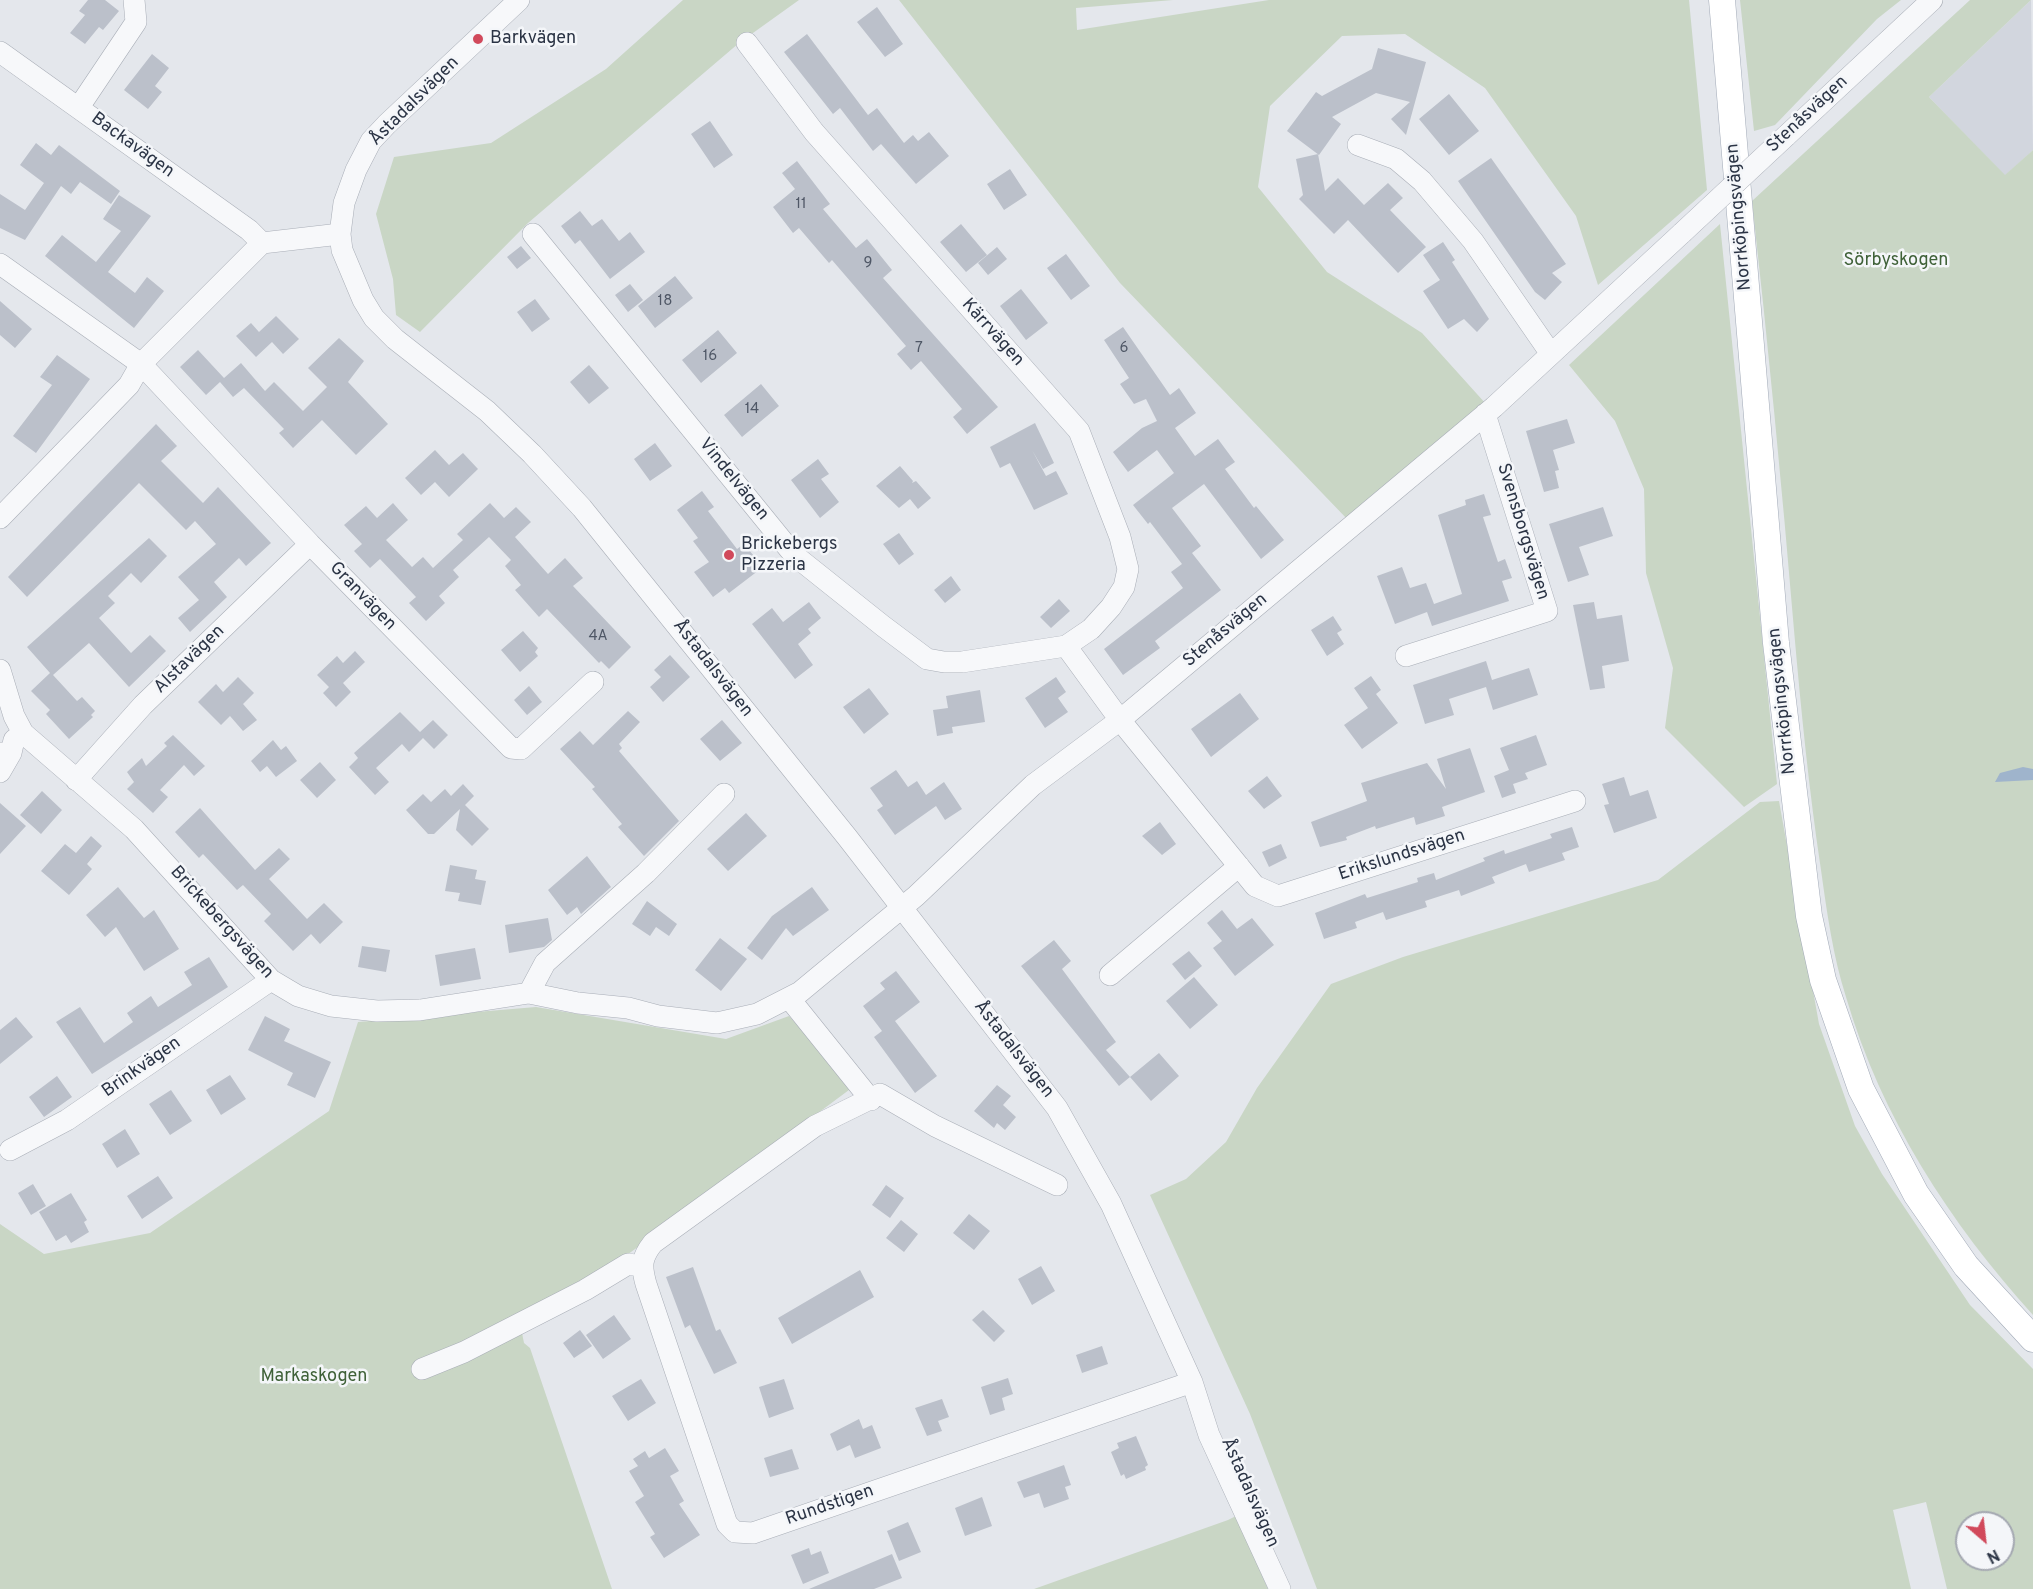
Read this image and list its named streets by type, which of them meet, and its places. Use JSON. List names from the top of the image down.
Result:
{
  "streets": {
    "main road": ["Norrköpingsvägen"],
    "street": [
      "Åstadalsvägen",
      "Stenåsvägen",
      "Backavägen",
      "Kärrvägen",
      "Vindelvägen",
      "Svensborgsvägen",
      "Granvägen",
      "Alstavägen",
      "Erikslundsvägen",
      "Brickebergsvägen",
      "Brinkvägen",
      "Rundstigen"
    ]
  },
  "crossings": [
    ["Åstadalsvägen", "Stenåsvägen"],
    ["Åstadalsvägen", "Brickebergsvägen"],
    ["Åstadalsvägen", "Rundstigen"],
    ["Stenåsvägen", "Svensborgsvägen"],
    ["Stenåsvägen", "Erikslundsvägen"],
    ["Stenåsvägen", "Brickebergsvägen"],
    ["Kärrvägen", "Vindelvägen"],
    ["Granvägen", "Alstavägen"],
    ["Alstavägen", "Brickebergsvägen"],
    ["Brickebergsvägen", "Brinkvägen"]
  ],
  "parks": ["Sörbyskogen", "Markaskogen"],
  "places": ["Barkvägen", "Brickebergs Pizzeria"],
  "house_numbers": [
    "11",
    "9",
    "18",
    "7",
    "6",
    "16",
    "14",
    "4A"
  ],
  "north": "bottom right"
}
